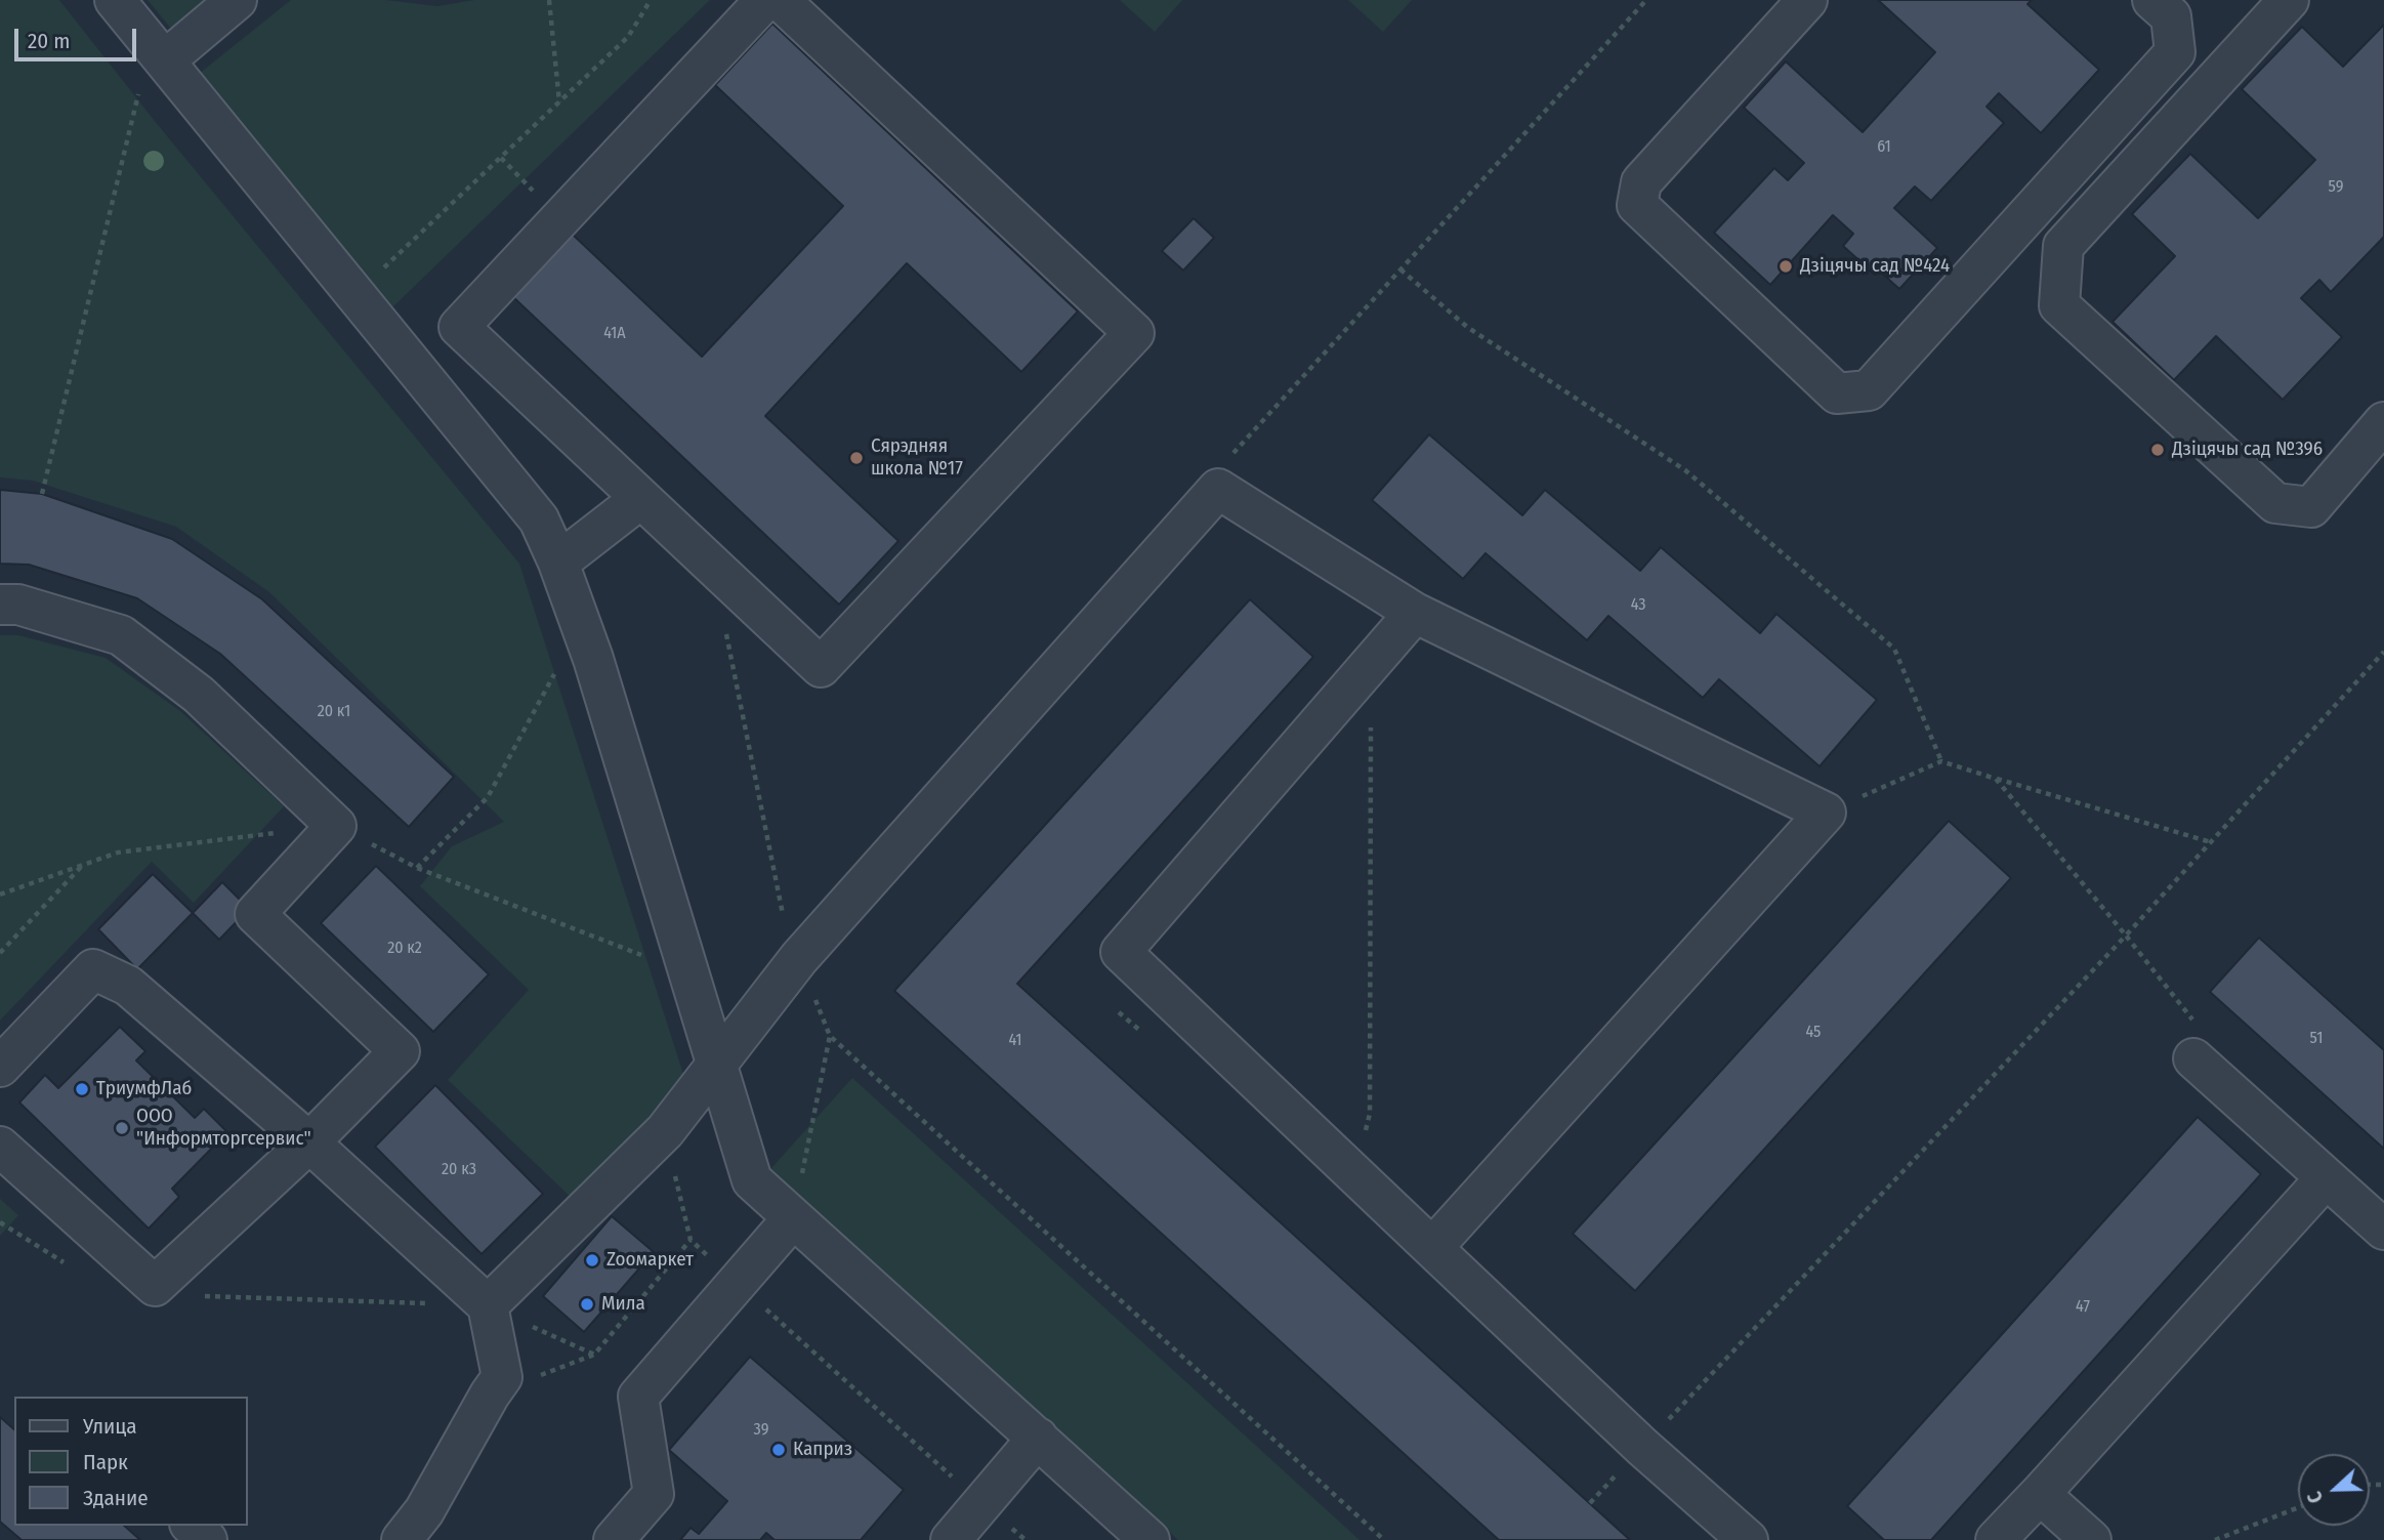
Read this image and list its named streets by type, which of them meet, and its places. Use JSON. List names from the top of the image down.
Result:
{
  "places": [
    "Дзіцячы сад №424",
    "Дзіцячы сад №396",
    "Сярэдняя школа №17",
    "ТриумфЛаб",
    "ООО \"Информторгсервис\"",
    "Zooмаркет",
    "Мила",
    "Каприз"
  ],
  "house_numbers": [
    "61",
    "59",
    "41А",
    "43",
    "20 к1",
    "20 к2",
    "45",
    "51",
    "41",
    "20 к3",
    "47",
    "39"
  ],
  "legend": ["Улица", "Парк", "Здание"],
  "scale_bar": "20 m",
  "north": "left"
}
